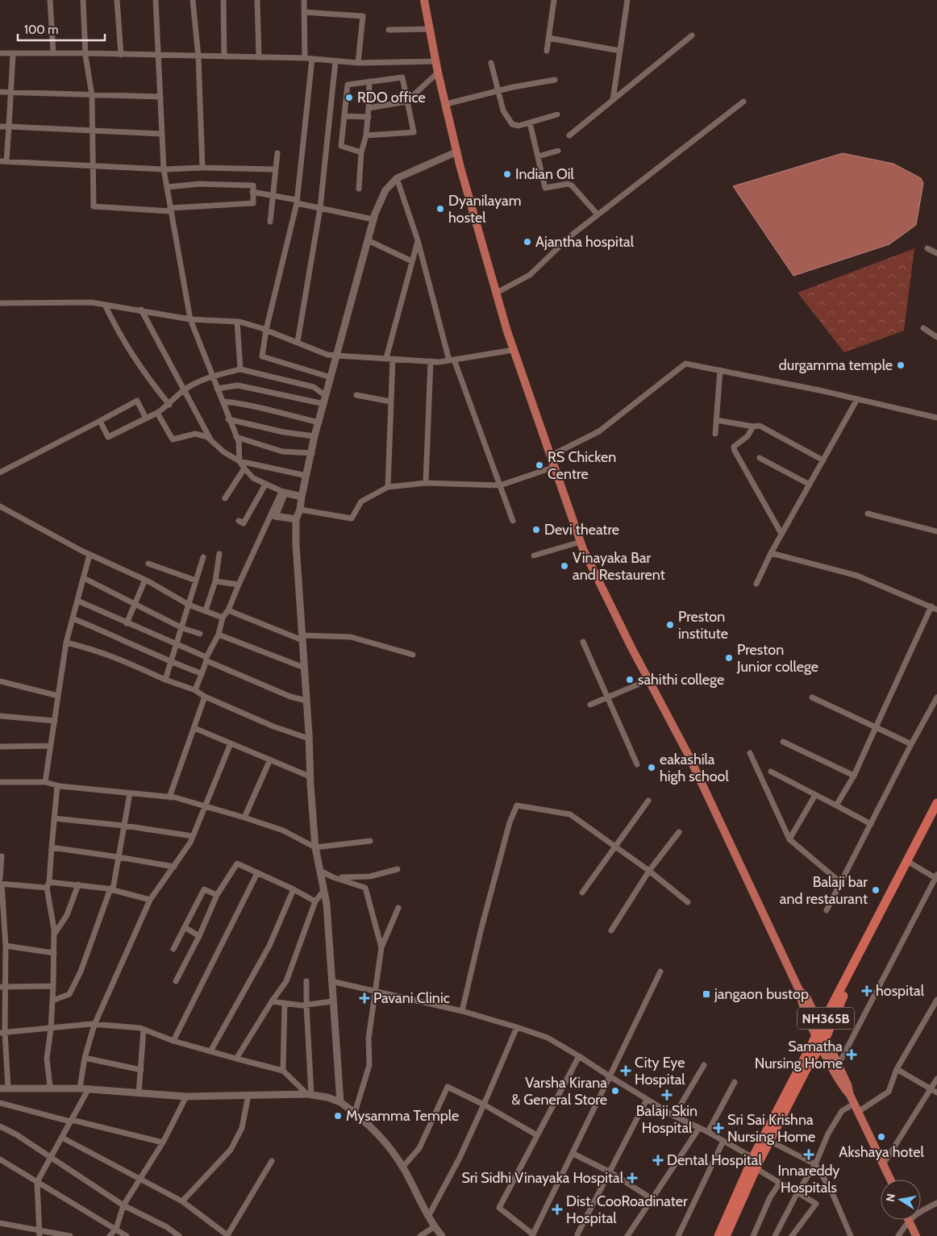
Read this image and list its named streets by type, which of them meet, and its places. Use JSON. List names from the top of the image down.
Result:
{
  "streets": {
    "highway": ["NH365B"]
  },
  "places": {
    "other": [
      "RDO office",
      "Indian Oil",
      "Dyanilayam hostel",
      "Ajantha hospital",
      "durgamma temple",
      "RS Chicken Centre",
      "Devi theatre",
      "Vinayaka Bar and Restaurent",
      "Preston institute",
      "Preston Junior college",
      "sahithi college",
      "eakashila high school",
      "Balaji bar and restaurant",
      "Varsha Kirana & General Store",
      "Mysamma Temple",
      "Akshaya hotel"
    ],
    "health": [
      "hospital",
      "Pavani Clinic",
      "Samatha Nursing Home",
      "City Eye Hospital",
      "Balaji Skin Hospital",
      "Sri Sai Krishna Nursing Home",
      "Innareddy Hospitals",
      "Dental Hospital",
      "Sri Sidhi Vinayaka Hospital",
      "Dist. CooRoadinater Hospital"
    ],
    "transit": ["jangaon bustop"]
  },
  "scale_bar": "100 m",
  "north": "left"
}
